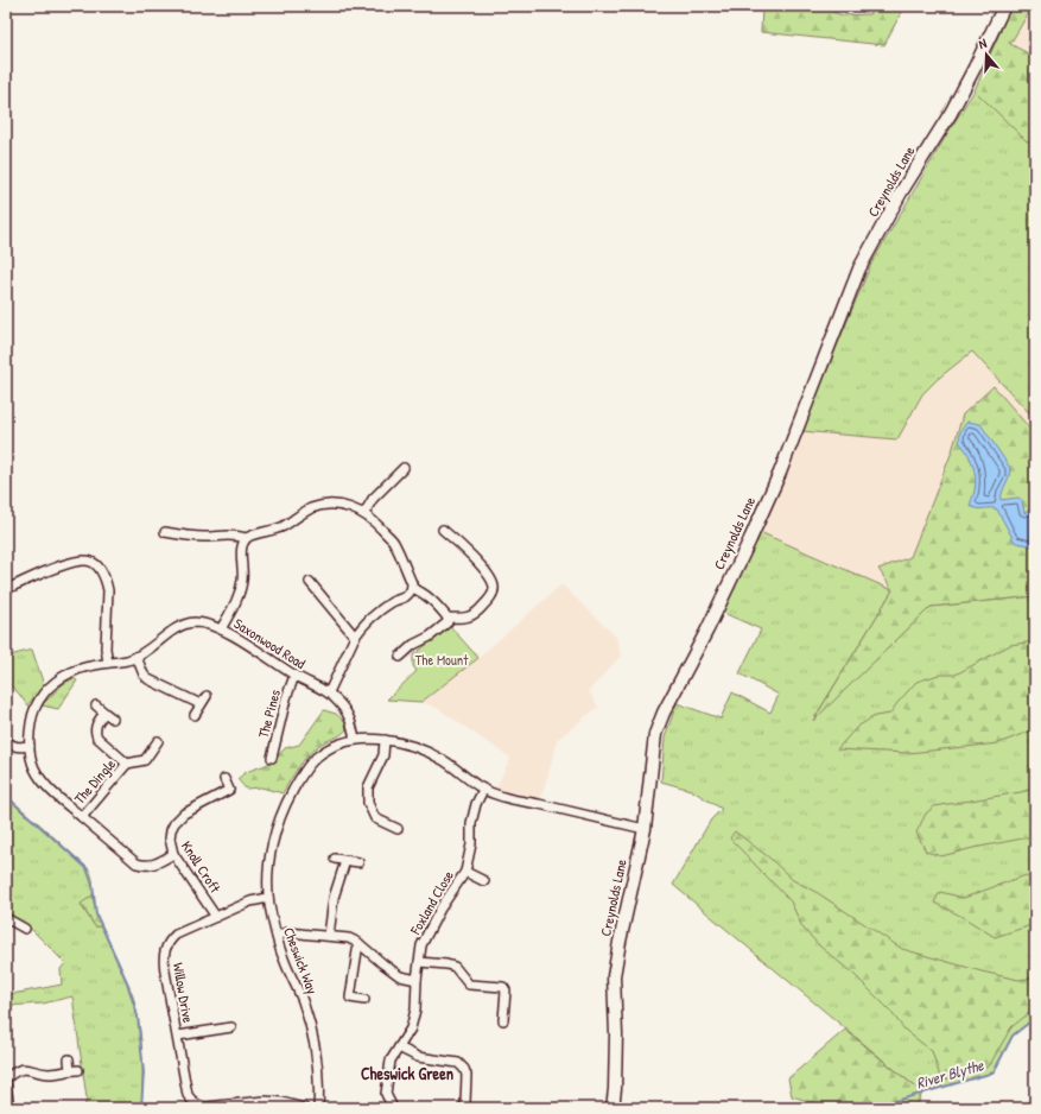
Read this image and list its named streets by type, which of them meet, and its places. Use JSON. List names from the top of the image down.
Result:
{
  "streets": {
    "street": [
      "Creynolds Lane",
      "Saxonwood Road",
      "The Pines",
      "The Dingle",
      "Knoll Croft",
      "Foxland Close",
      "Cheswick Way",
      "Willow Drive"
    ]
  },
  "crossings": [
    ["Creynolds Lane", "Cheswick Way"],
    ["Saxonwood Road", "The Pines"],
    ["Saxonwood Road", "The Dingle"],
    ["Saxonwood Road", "Knoll Croft"],
    ["Saxonwood Road", "Cheswick Way"],
    ["Knoll Croft", "Willow Drive"],
    ["Foxland Close", "Cheswick Way"],
    ["Cheswick Way", "Willow Drive"]
  ],
  "districts": ["Cheswick Green"],
  "water": ["River Blythe"],
  "parks": ["The Mount"],
  "north": "top"
}
